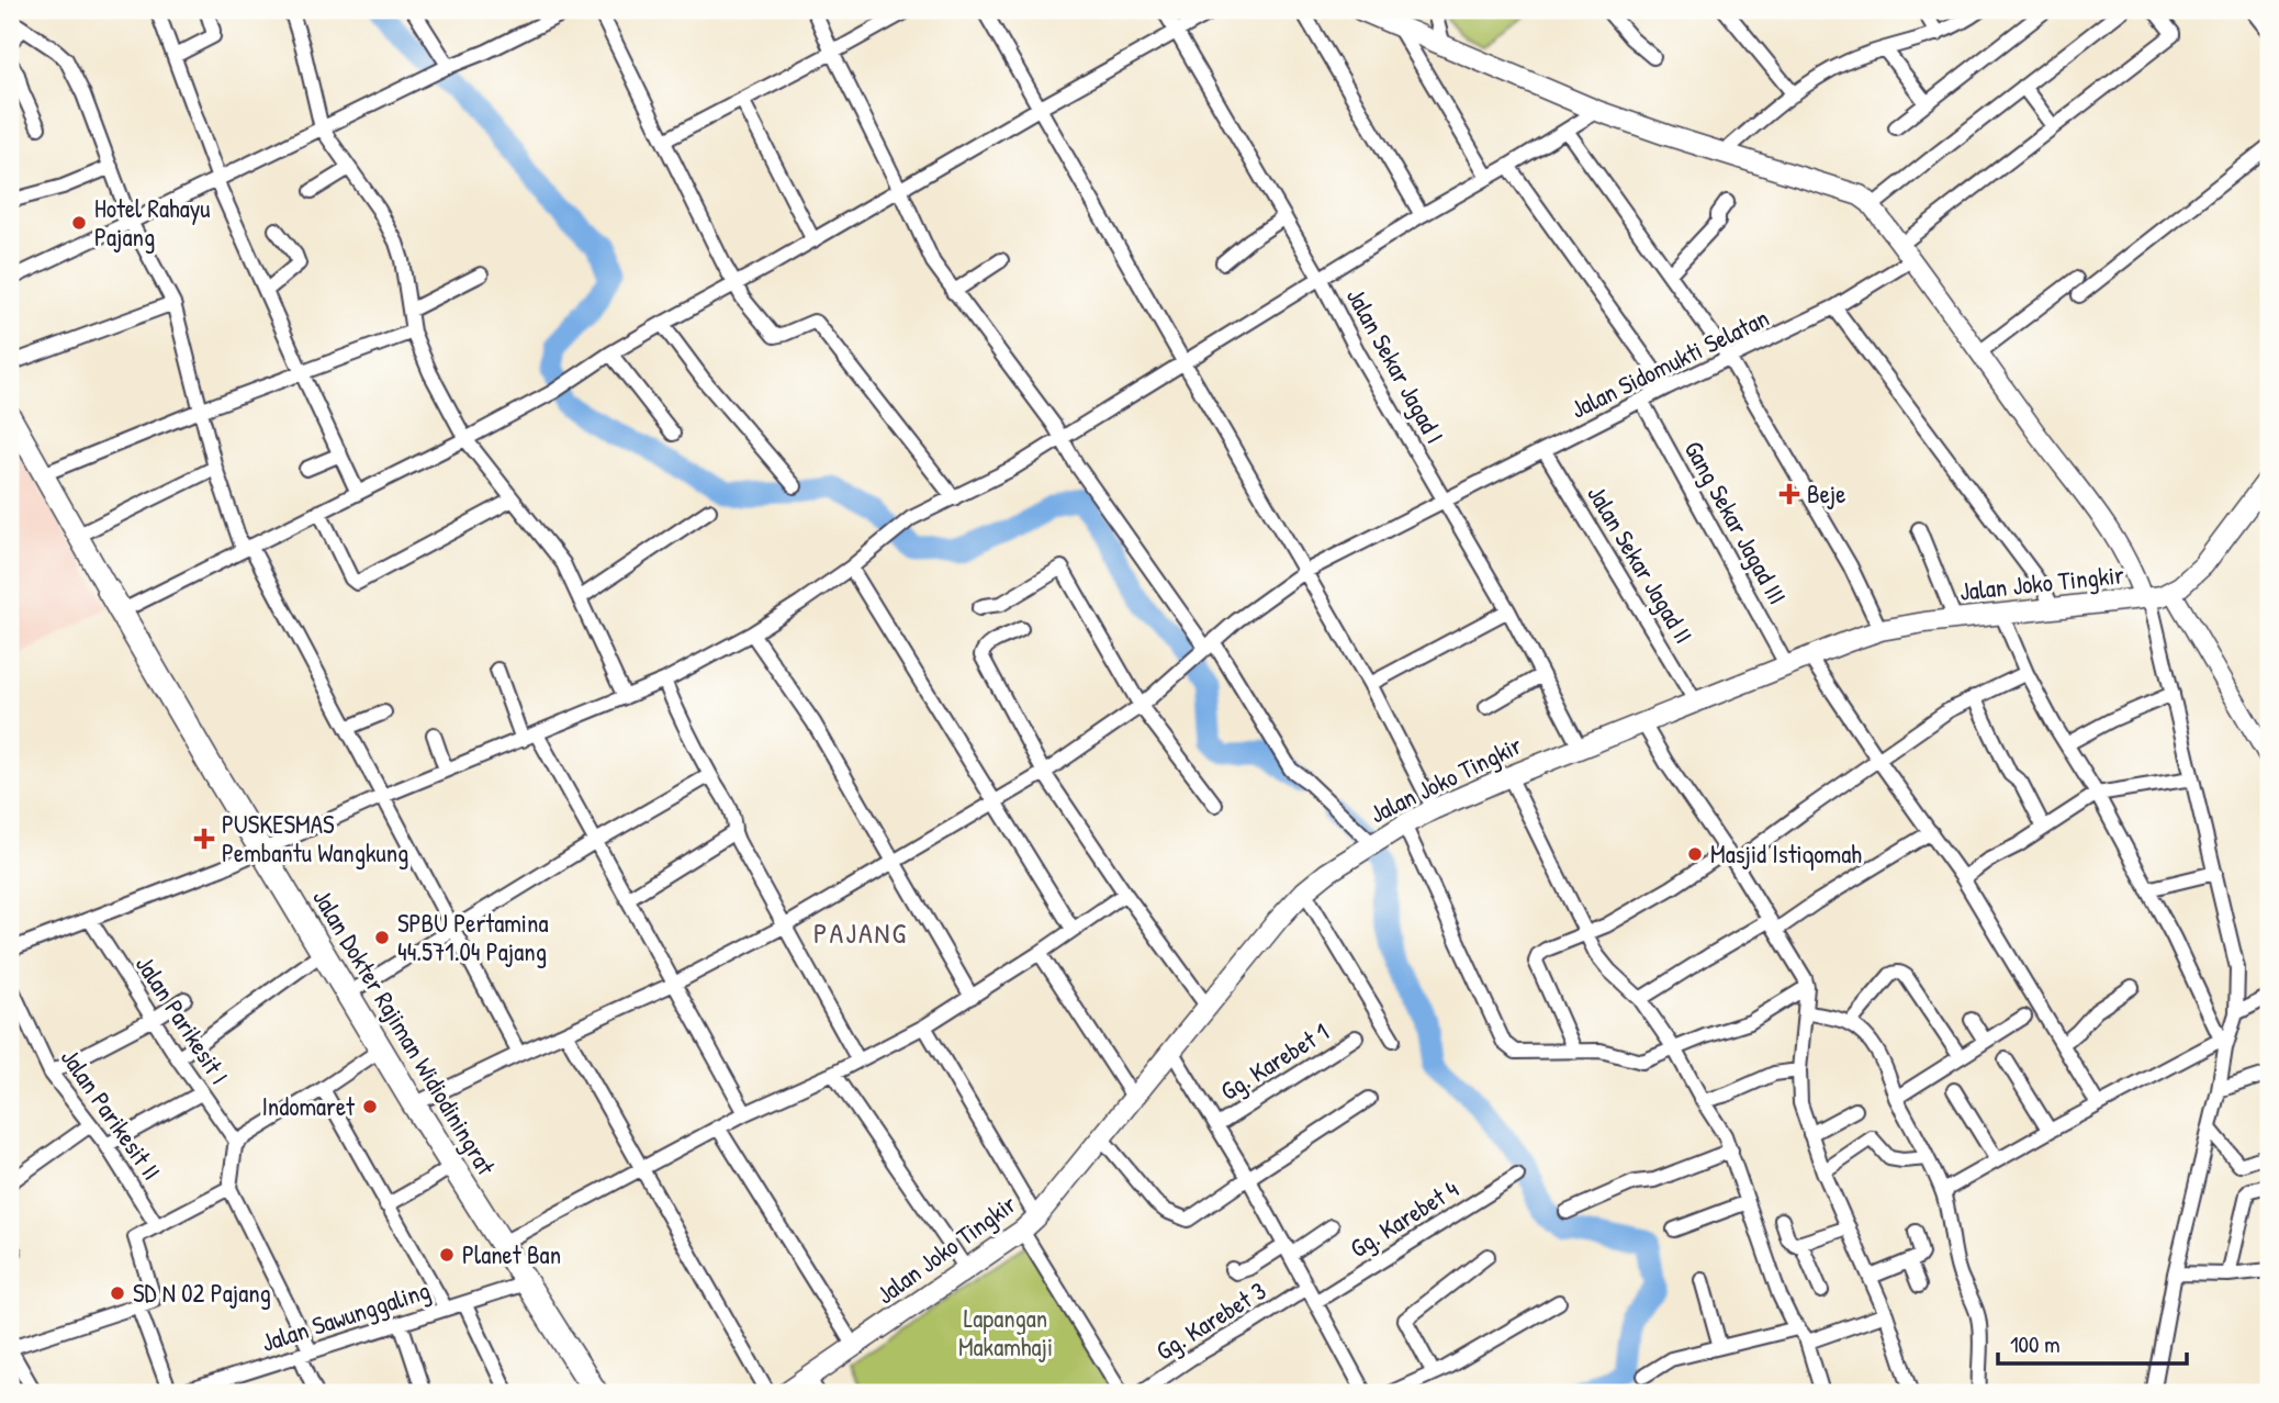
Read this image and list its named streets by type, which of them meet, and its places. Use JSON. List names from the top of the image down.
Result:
{
  "streets": {
    "main road": ["Jalan Joko Tingkir", "Jalan Dokter Rajiman Widiodiningrat"],
    "street": [
      "Jalan Sidomukti Selatan",
      "Jalan Sekar Jagad I",
      "Gang Sekar Jagad III",
      "Jalan Sekar Jagad II",
      "Jalan Parikesit I",
      "Gg. Karebet 1",
      "Jalan Parikesit II",
      "Gg. Karebet 4",
      "Jalan Sawunggaling",
      "Gg. Karebet 3"
    ]
  },
  "crossings": [
    ["Jalan Sidomukti Selatan", "Jalan Sekar Jagad I"],
    ["Jalan Sidomukti Selatan", "Gang Sekar Jagad III"],
    ["Jalan Sidomukti Selatan", "Jalan Sekar Jagad II"],
    ["Jalan Sidomukti Selatan", "Jalan Dokter Rajiman Widiodiningrat"],
    ["Jalan Sekar Jagad I", "Jalan Joko Tingkir"],
    ["Gang Sekar Jagad III", "Jalan Joko Tingkir"],
    ["Jalan Sekar Jagad II", "Jalan Joko Tingkir"],
    ["Jalan Dokter Rajiman Widiodiningrat", "Jalan Sawunggaling"]
  ],
  "districts": ["PAJANG"],
  "parks": ["Lapangan Makamhaji"],
  "places": {
    "other": [
      "Hotel Rahayu Pajang",
      "Masjid Istiqomah",
      "SPBU Pertamina 44.571.04 Pajang",
      "Indomaret",
      "Planet Ban",
      "SD N 02 Pajang"
    ],
    "health": ["Beje", "PUSKESMAS Pembantu Wangkung"]
  },
  "scale_bar": "100 m"
}
